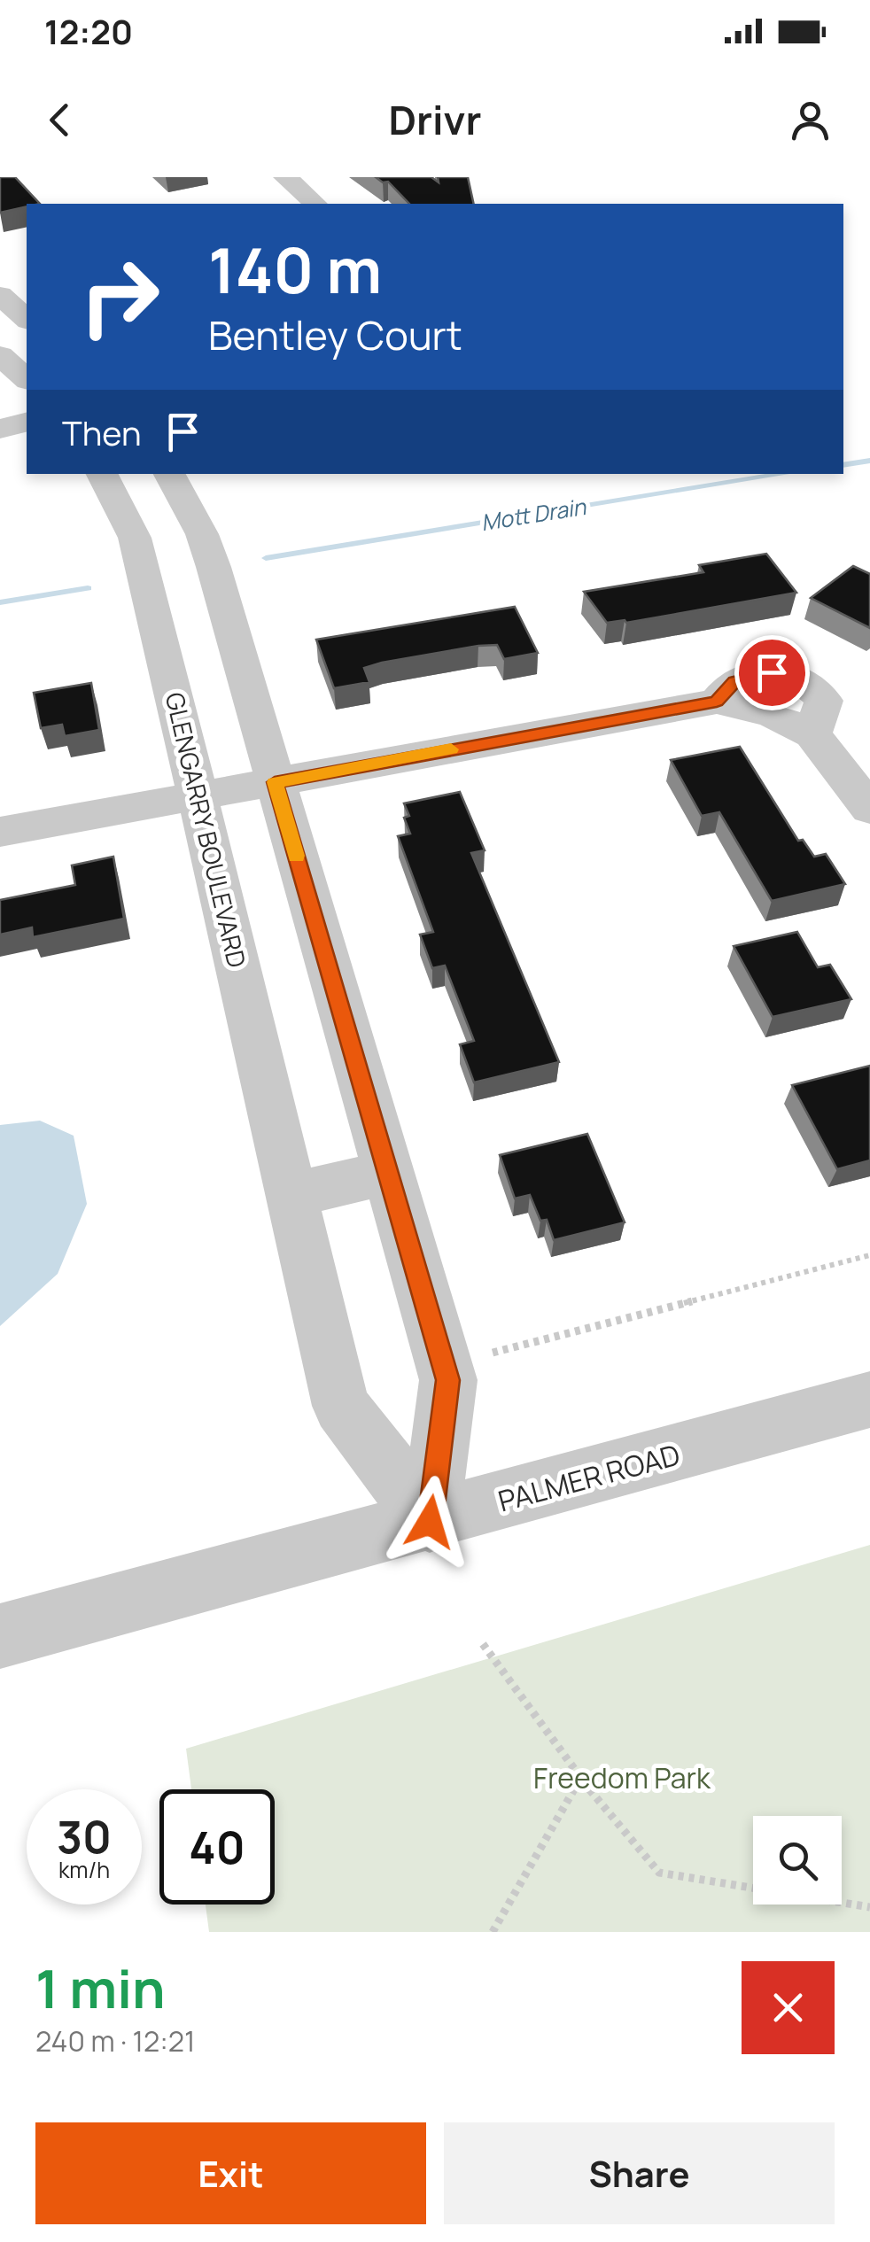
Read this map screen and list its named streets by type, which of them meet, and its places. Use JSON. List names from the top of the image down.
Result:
{
  "streets": {
    "street": ["GLENGARRY BOULEVARD", "PALMER ROAD"]
  },
  "crossings": [
    ["GLENGARRY BOULEVARD", "PALMER ROAD"]
  ],
  "water": ["Mott Drain"],
  "parks": ["Freedom Park"],
  "page": {
    "status": "12:20",
    "header": "Drivr",
    "turn": ["140 m", "Bentley Court"],
    "then": "Then",
    "speed": "30 km/h",
    "limit": "40",
    "heading": ["1 min", "240 m · 12:21"],
    "buttons": ["Exit", "Share"]
  }
}
